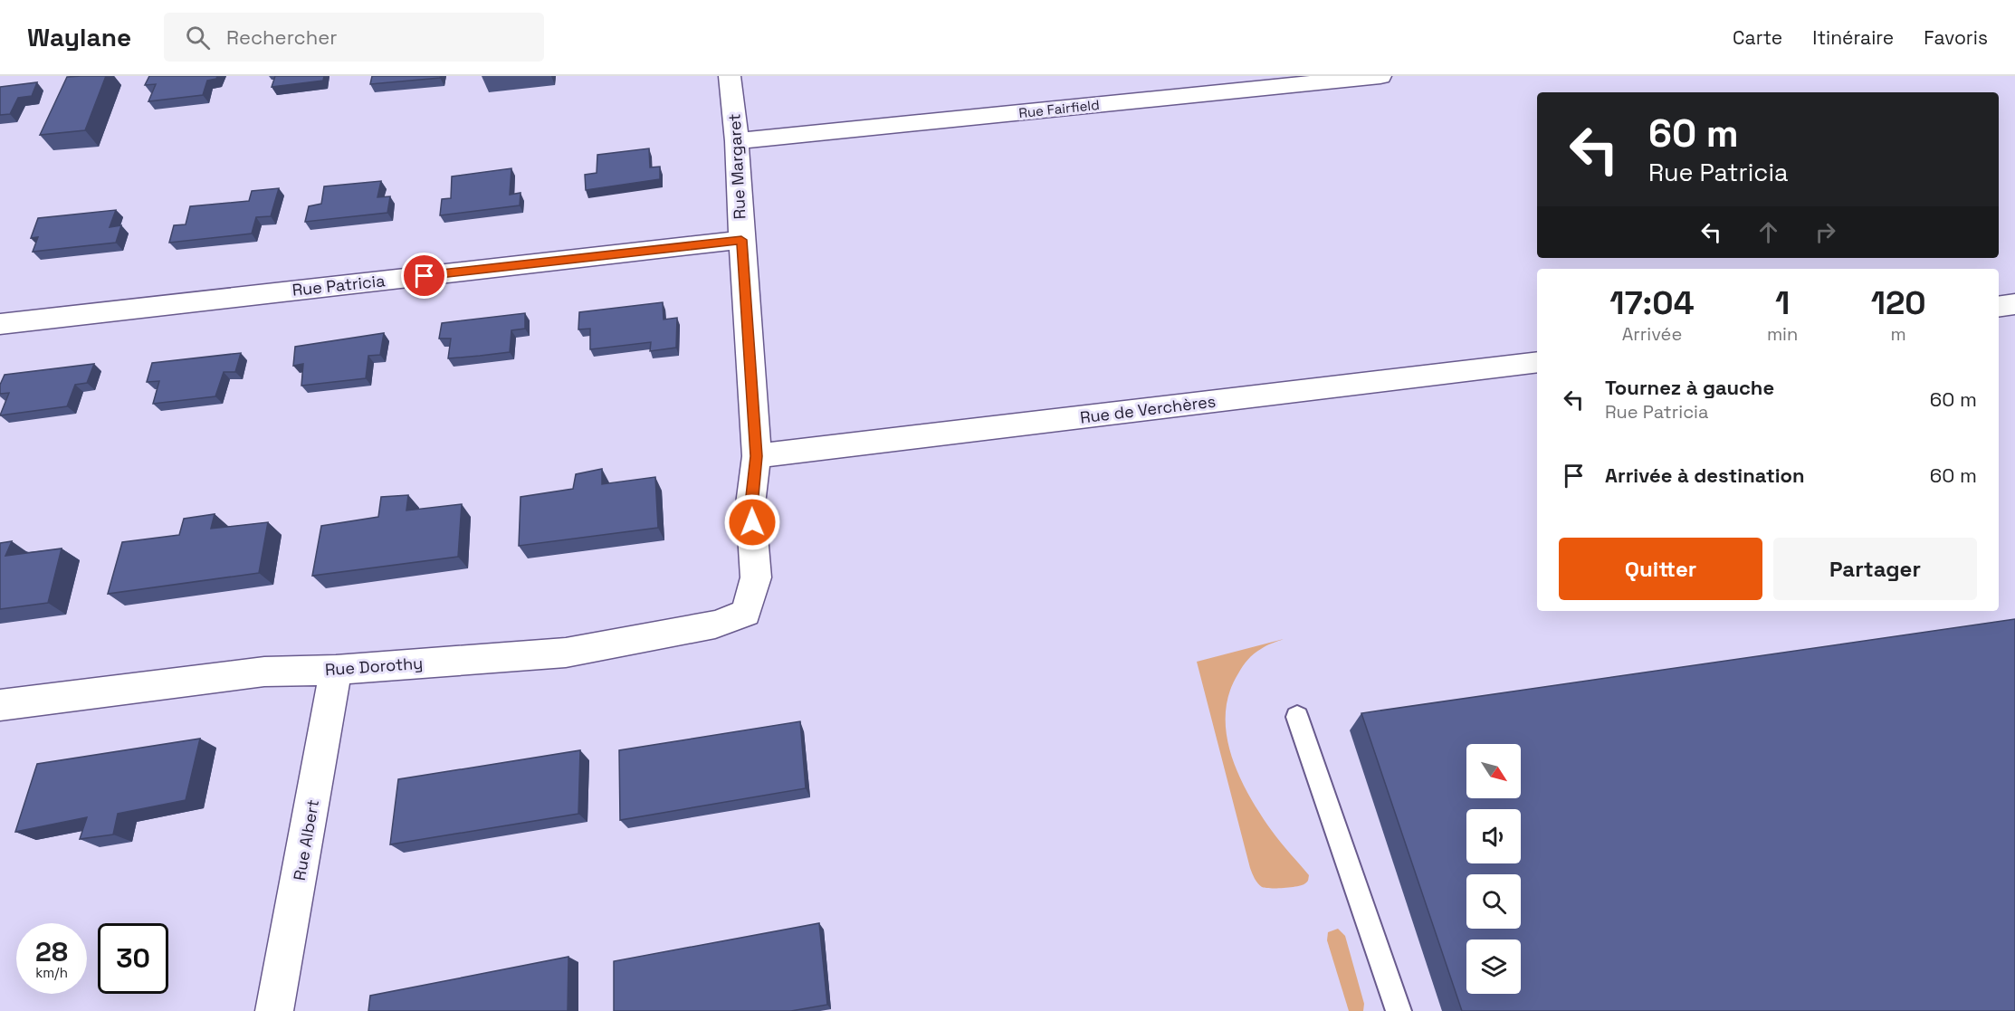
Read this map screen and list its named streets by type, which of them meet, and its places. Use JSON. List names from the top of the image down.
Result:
{
  "streets": {
    "street": [
      "Rue Fairfield",
      "Rue Margaret",
      "Rue Patricia",
      "Rue de Verchères",
      "Rue Dorothy",
      "Rue Albert"
    ]
  },
  "crossings": [
    ["Rue Fairfield", "Rue Margaret"],
    ["Rue Margaret", "Rue Patricia"],
    ["Rue Margaret", "Rue de Verchères"],
    ["Rue Margaret", "Rue Dorothy"],
    ["Rue Dorothy", "Rue Albert"]
  ],
  "north": "bottom right",
  "page": {
    "header": "Waylane",
    "search": "Rechercher",
    "nav": ["Carte", "Itinéraire", "Favoris"],
    "turn": ["60 m", "Rue Patricia"],
    "eta": [
      "17:04",
      "Arrivée",
      "1",
      "min",
      "120",
      "m"
    ],
    "list": [
      {
        "name": "Tournez à gauche",
        "note": "Rue Patricia",
        "value": "60 m"
      },
      {
        "name": "Arrivée à destination",
        "value": "60 m"
      }
    ],
    "buttons": ["Quitter", "Partager"],
    "speed": "28 km/h",
    "limit": "30"
  }
}
